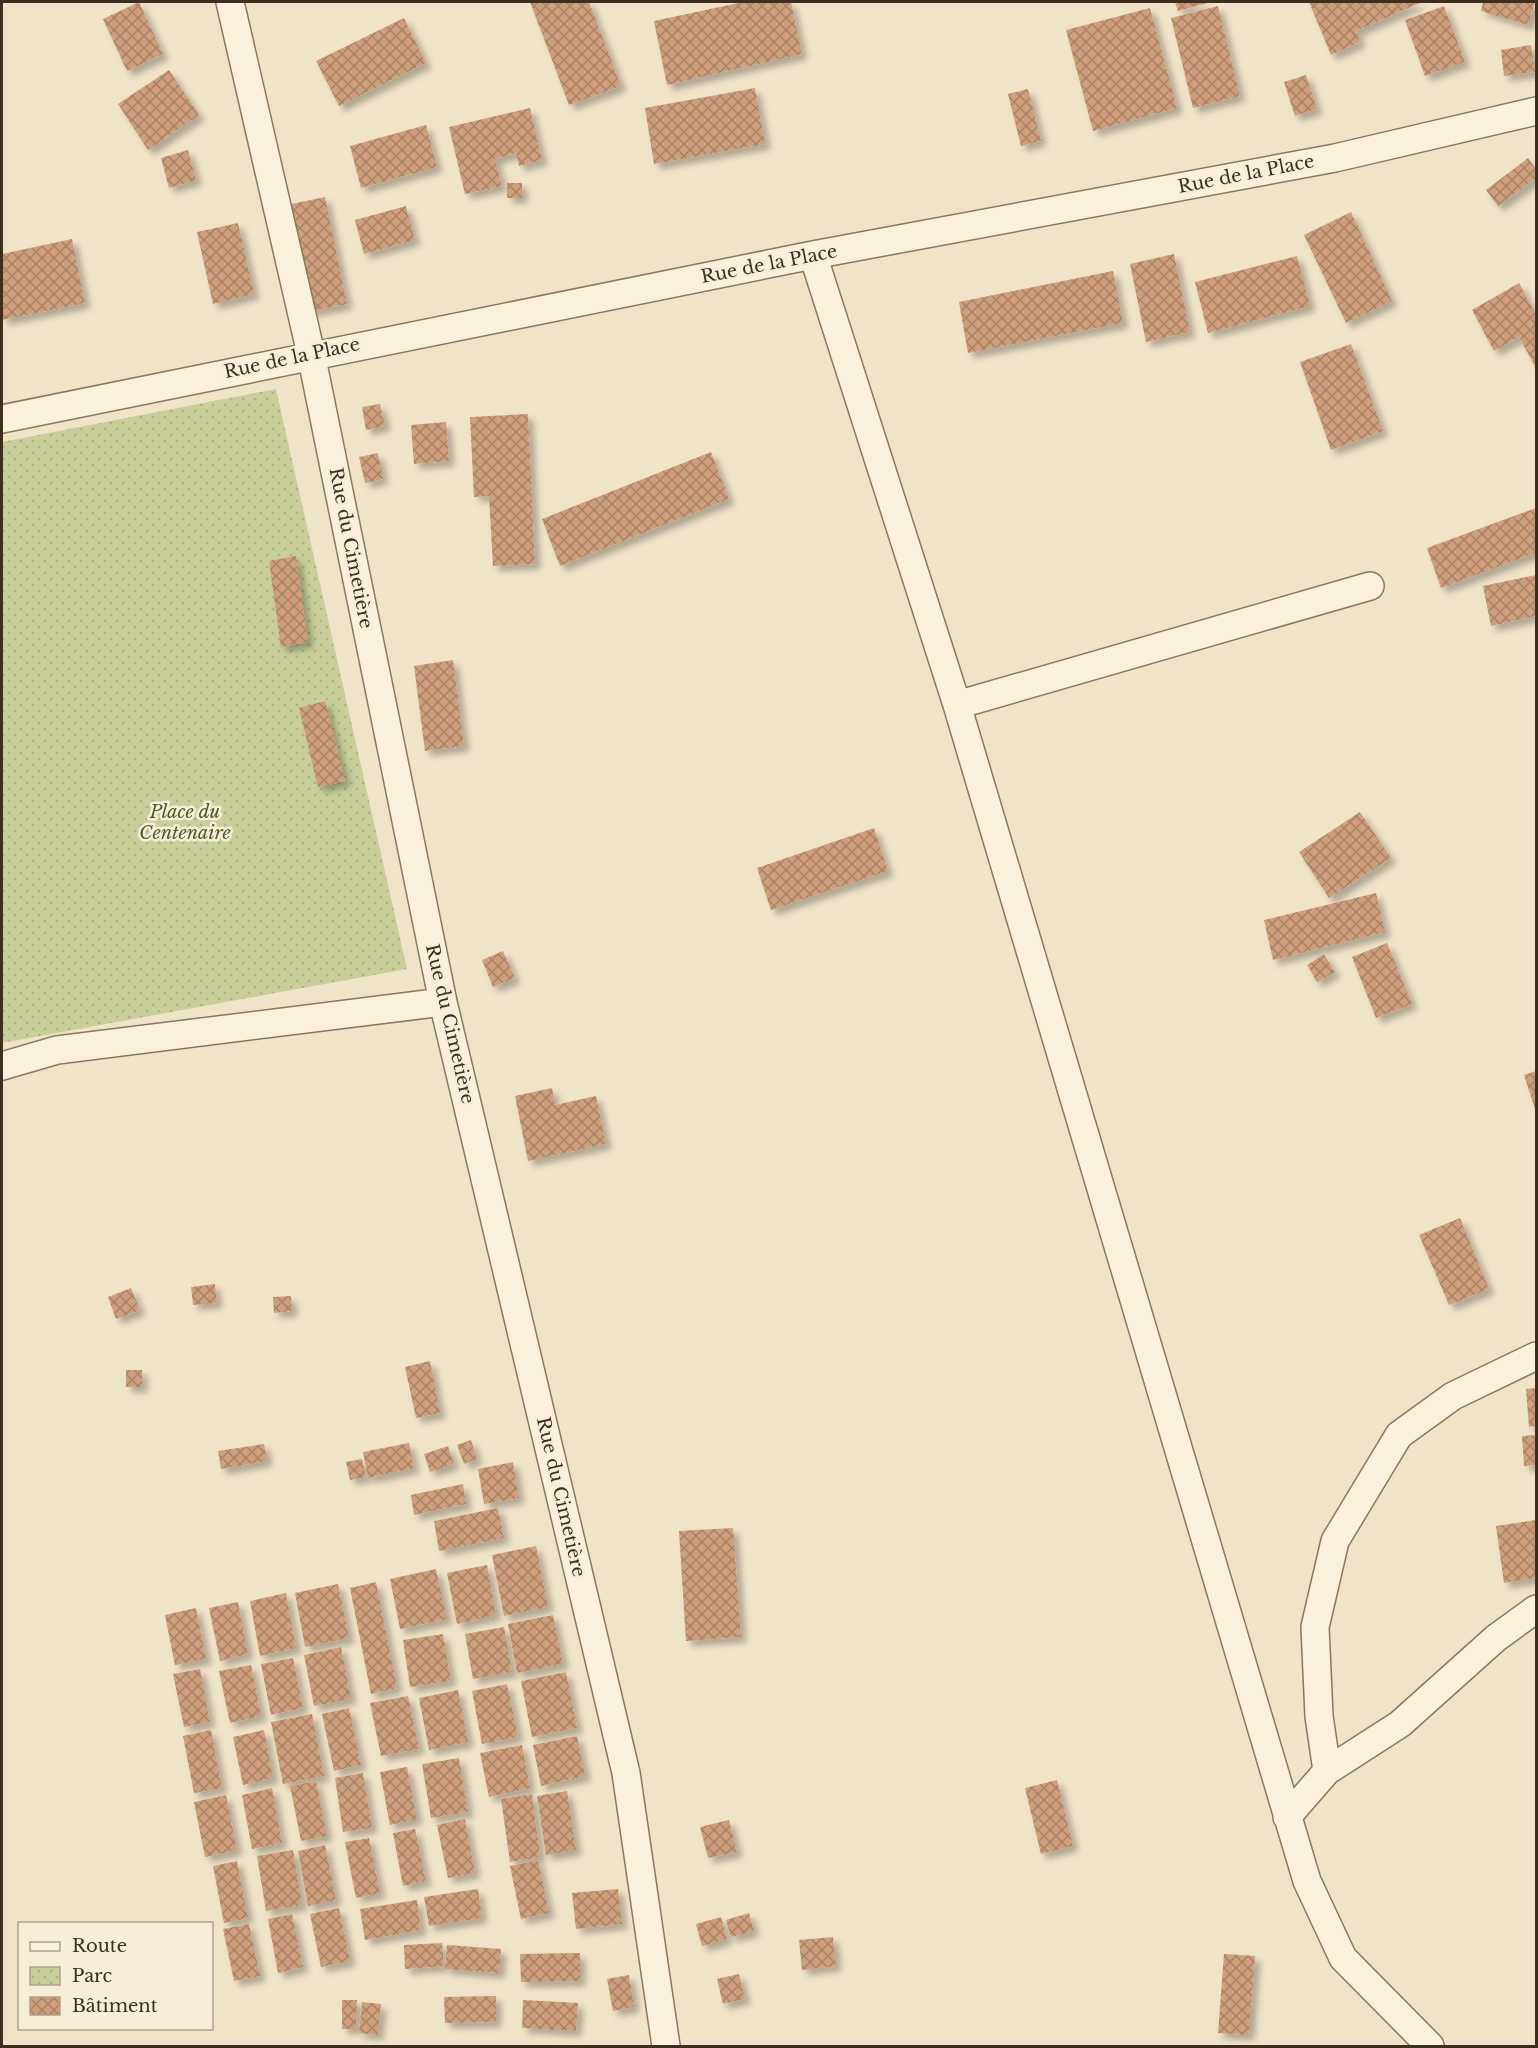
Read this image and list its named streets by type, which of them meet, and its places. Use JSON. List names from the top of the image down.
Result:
{
  "streets": {
    "street": ["Rue de la Place", "Rue du Cimetière"]
  },
  "crossings": [
    ["Rue de la Place", "Rue du Cimetière"]
  ],
  "parks": ["Place du Centenaire"],
  "legend": ["Route", "Parc", "Bâtiment"]
}
